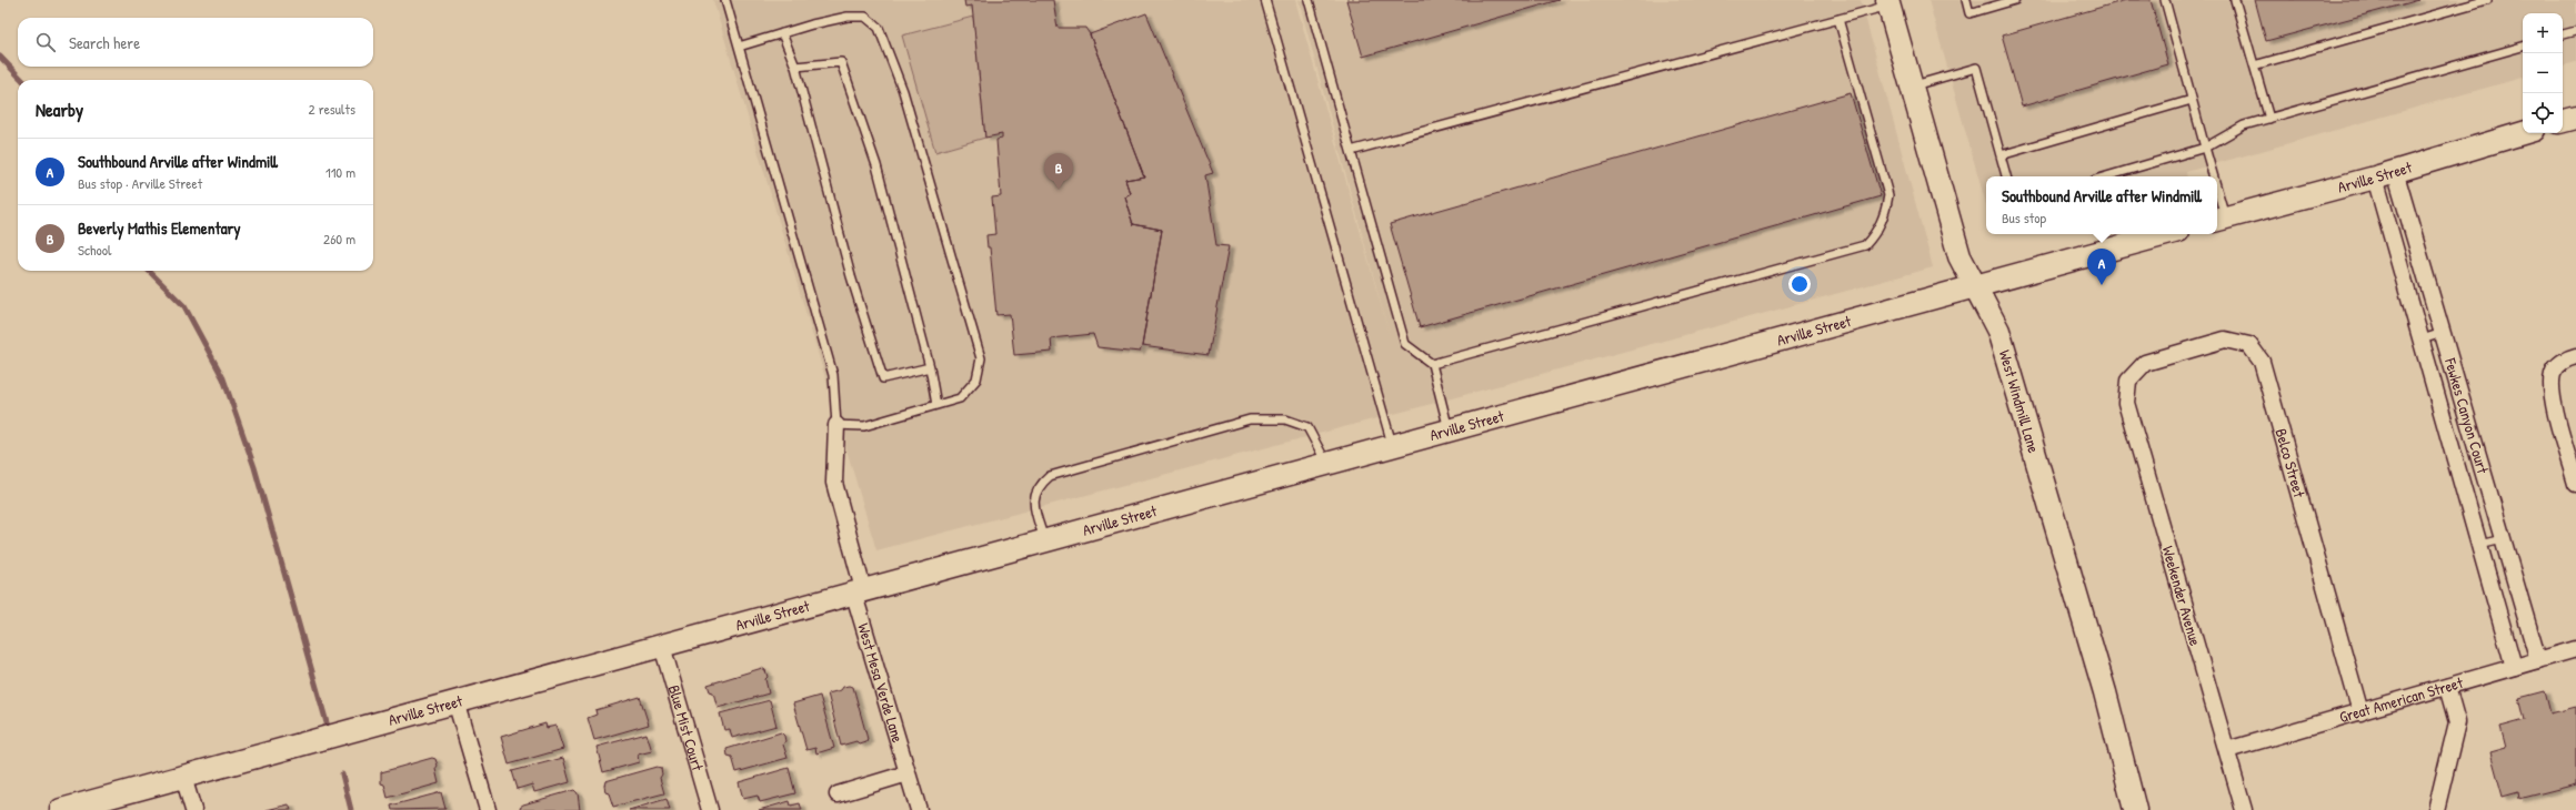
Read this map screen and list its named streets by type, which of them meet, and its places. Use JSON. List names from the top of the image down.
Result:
{
  "streets": {
    "street": [
      "Arville Street",
      "West Windmill Lane",
      "Fewkes Canyon Court",
      "Belco Street",
      "Weekender Avenue",
      "West Mesa Verde Lane",
      "Great American Street",
      "Blue Mist Court"
    ]
  },
  "crossings": [
    ["Arville Street", "West Windmill Lane"],
    ["Arville Street", "Fewkes Canyon Court"],
    ["Arville Street", "West Mesa Verde Lane"],
    ["Arville Street", "Blue Mist Court"],
    ["Fewkes Canyon Court", "Great American Street"],
    ["Belco Street", "Weekender Avenue"],
    ["Belco Street", "Great American Street"],
    ["Weekender Avenue", "Great American Street"]
  ],
  "page": {
    "map_buttons": ["+", "−"],
    "search": "Search here",
    "heading": ["Nearby", "2 results"],
    "list": [
      {
        "mark": "A",
        "name": "Southbound Arville after Windmill",
        "note": "Bus stop · Arville Street",
        "value": "110 m"
      },
      {
        "mark": "B",
        "name": "Beverly Mathis Elementary",
        "note": "School",
        "value": "260 m"
      }
    ],
    "pins": ["B", "A"],
    "popup": ["Southbound Arville after Windmill", "Bus stop"]
  }
}
